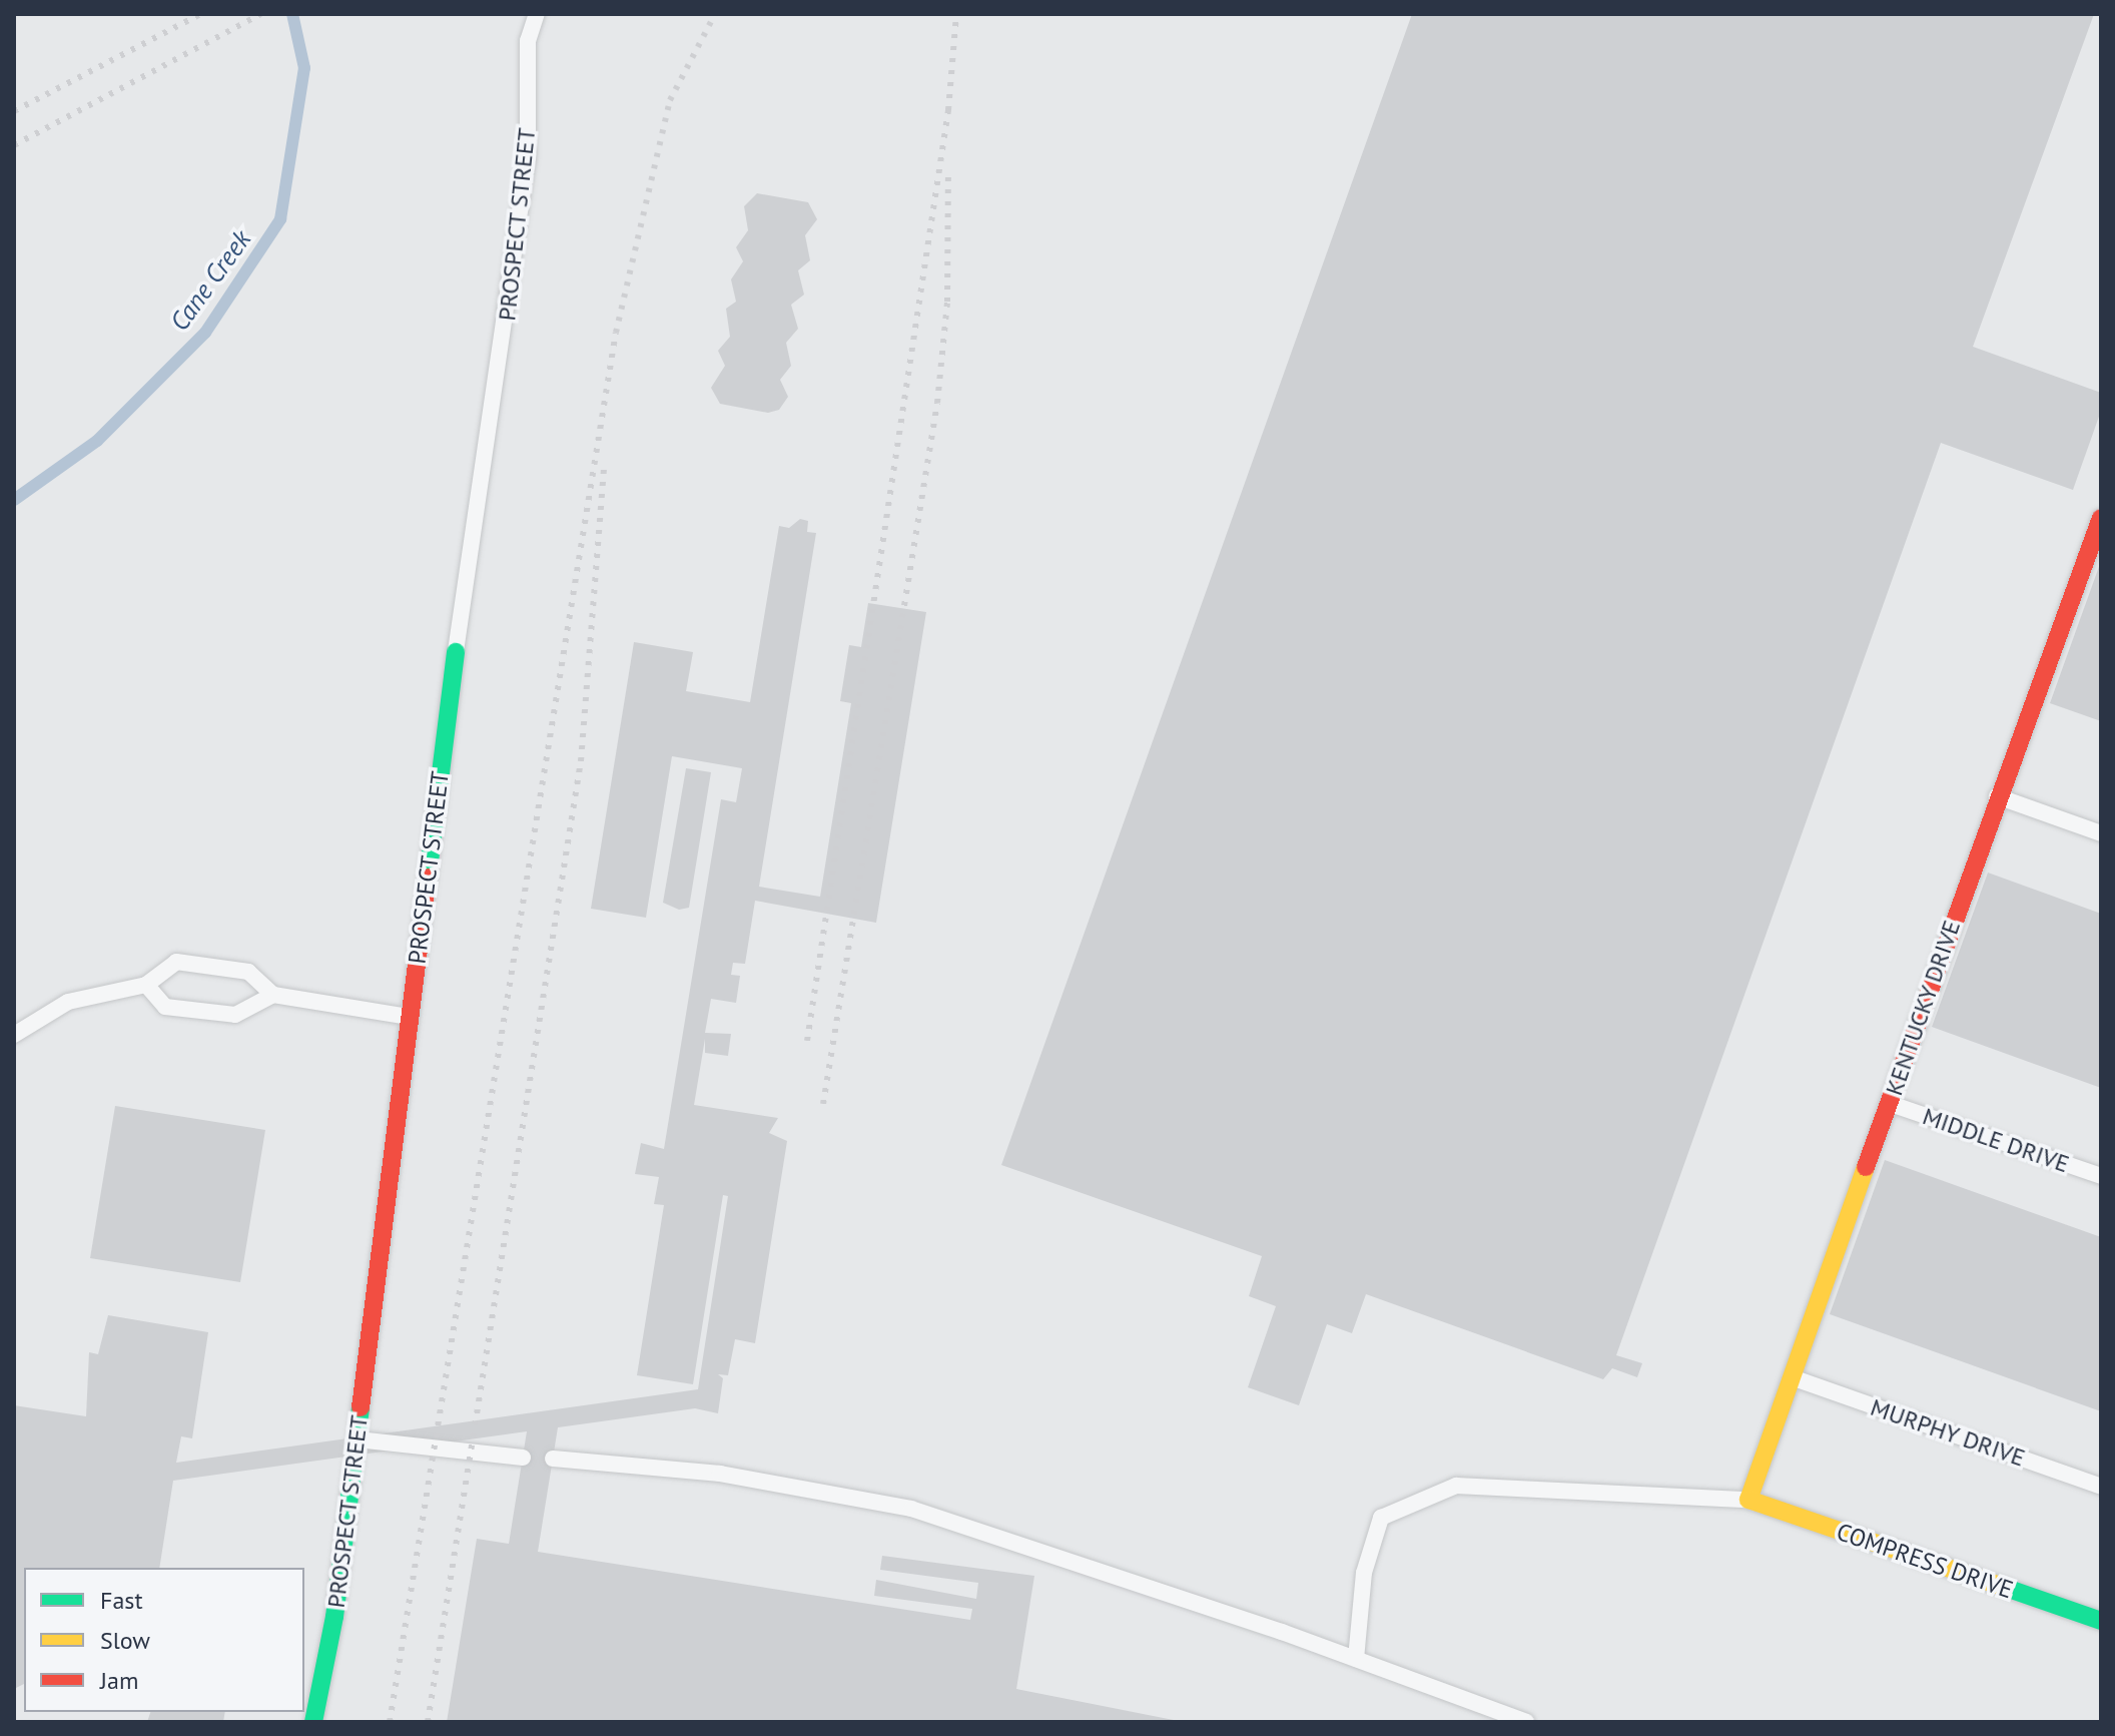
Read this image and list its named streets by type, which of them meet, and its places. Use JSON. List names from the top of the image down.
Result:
{
  "streets": {
    "street": ["PROSPECT STREET", "KENTUCKY DRIVE", "COMPRESS DRIVE"],
    "lane": ["MIDDLE DRIVE", "MURPHY DRIVE"]
  },
  "crossings": [
    ["KENTUCKY DRIVE", "MIDDLE DRIVE"],
    ["KENTUCKY DRIVE", "MURPHY DRIVE"],
    ["KENTUCKY DRIVE", "COMPRESS DRIVE"]
  ],
  "water": ["Cane Creek"],
  "legend": ["Fast", "Slow", "Jam"]
}
